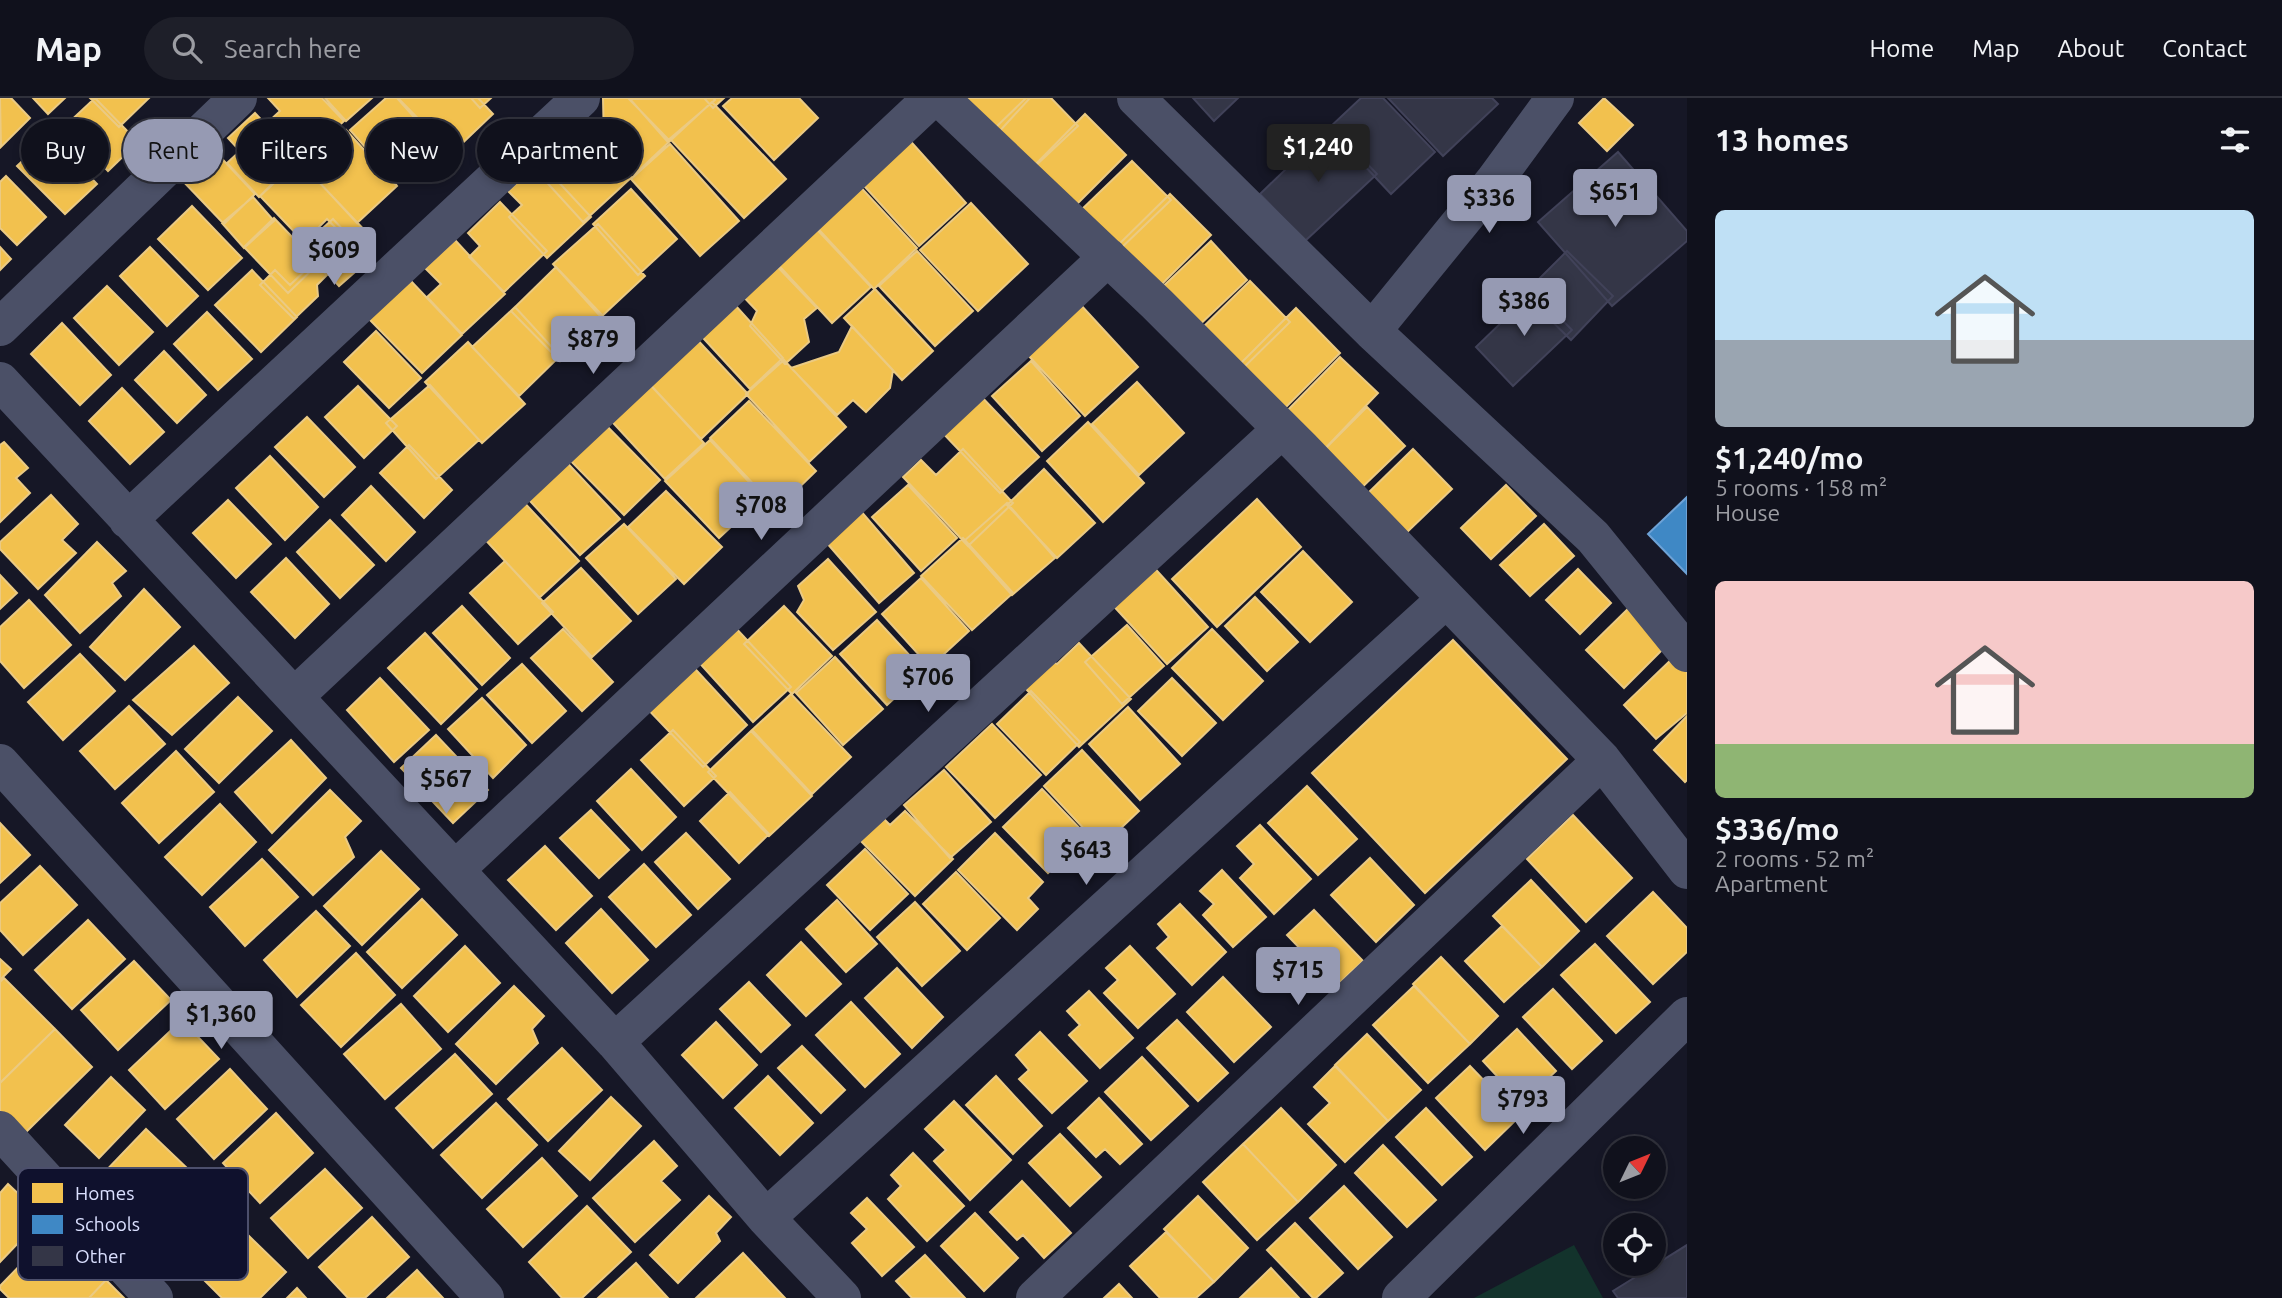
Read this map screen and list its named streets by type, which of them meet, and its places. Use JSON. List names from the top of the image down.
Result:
{
  "legend": ["Homes", "Schools", "Other"],
  "north": "top right",
  "page": {
    "header": "Map",
    "search": "Search here",
    "nav": [
      "Home",
      "Map",
      "About",
      "Contact"
    ],
    "heading": "13 homes",
    "chip": [
      "Buy",
      "Rent",
      "Filters",
      "New",
      "Apartment"
    ],
    "price": [
      "$1,240",
      "$651",
      "$336",
      "$609",
      "$386",
      "$879",
      "$708",
      "$706",
      "$567",
      "$643",
      "$715",
      "$1,360",
      "$793"
    ],
    "list": [
      {
        "name": "$1,240/mo",
        "note": "5 rooms · 158 m² · House"
      },
      {
        "name": "$336/mo",
        "note": "2 rooms · 52 m² · Apartment"
      }
    ]
  }
}
